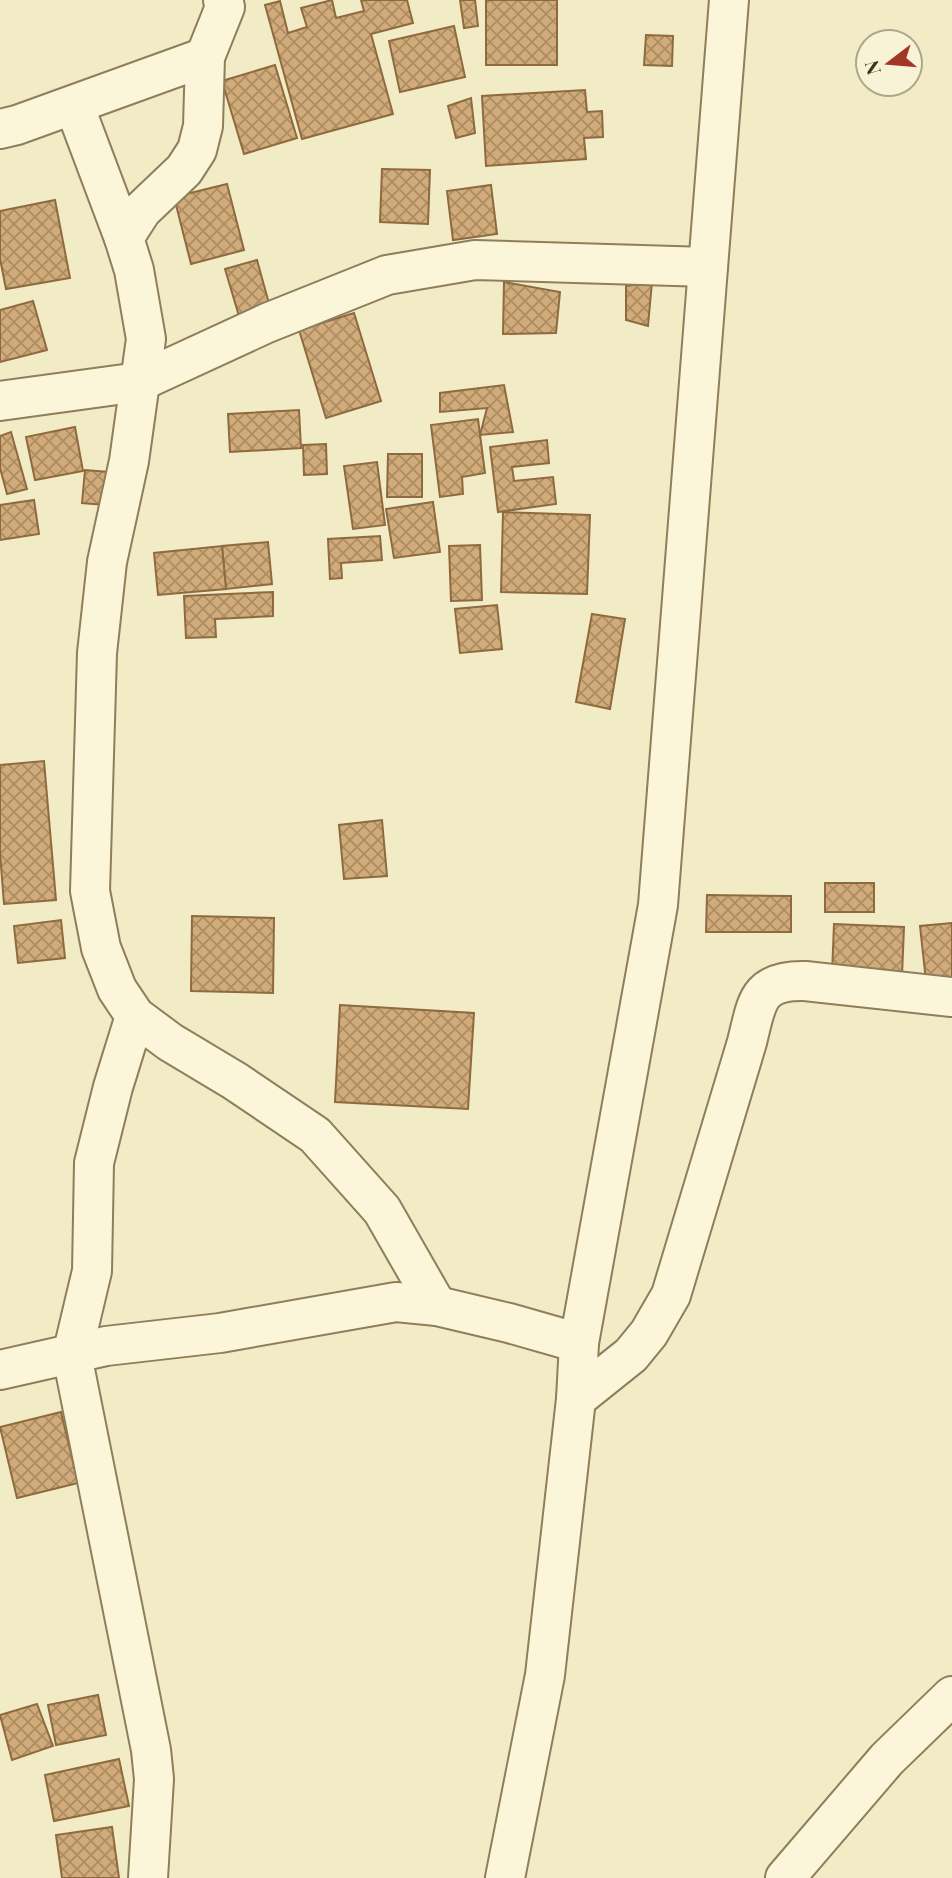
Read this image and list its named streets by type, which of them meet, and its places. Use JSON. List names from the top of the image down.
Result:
{
  "north": "left"
}
